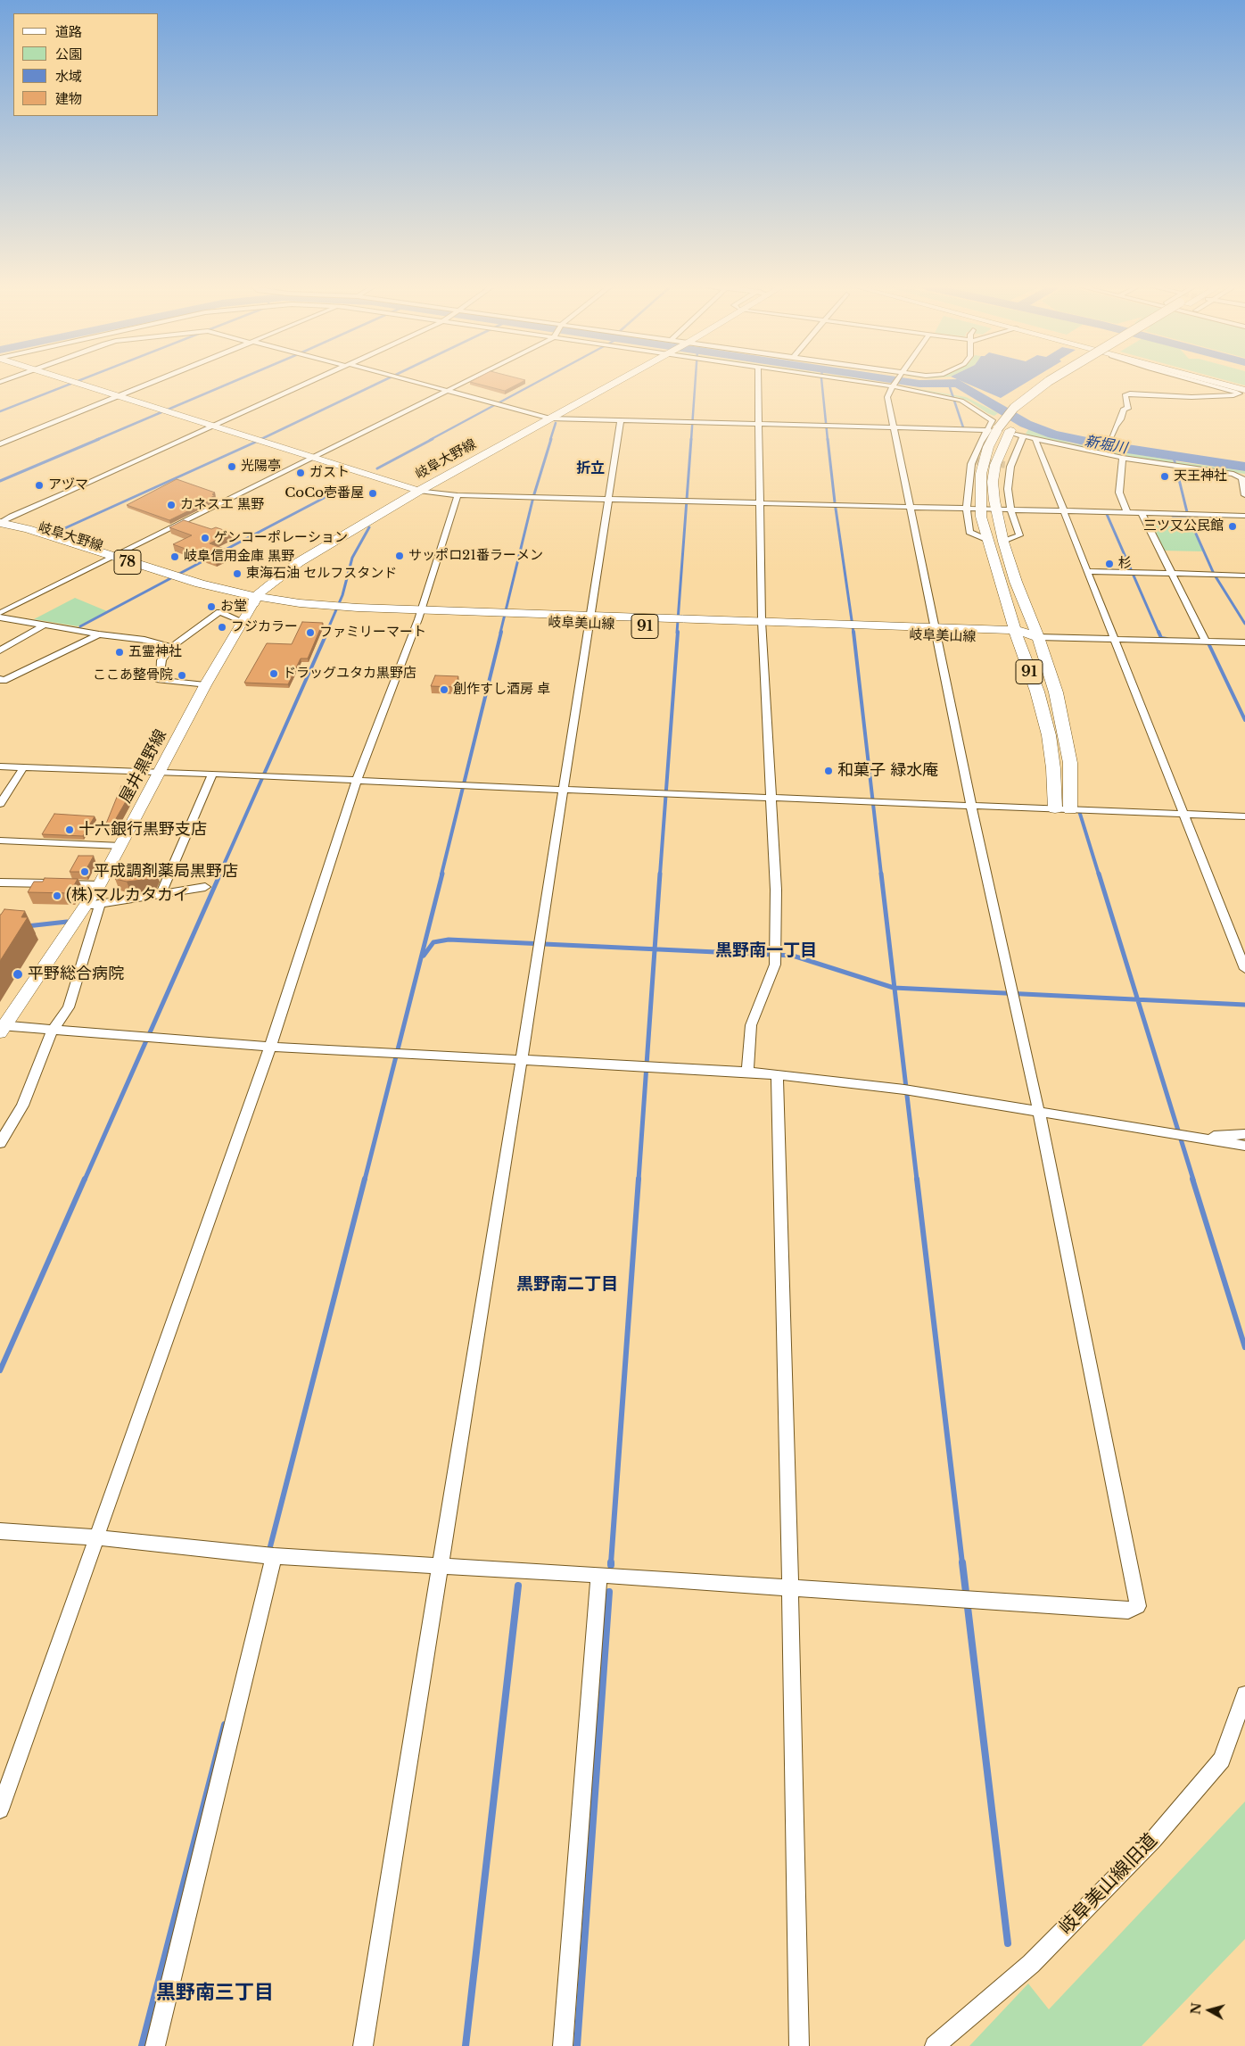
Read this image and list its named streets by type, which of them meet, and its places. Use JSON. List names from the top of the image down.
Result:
{
  "streets": {
    "main road": [
      "岐阜大野線",
      "78",
      "岐阜美山線",
      "91"
    ],
    "street": ["屋井黒野線", "岐阜美山線旧道"]
  },
  "crossings": [
    ["岐阜大野線", "岐阜美山線"],
    ["岐阜大野線", "屋井黒野線"],
    ["岐阜美山線", "91"],
    ["岐阜美山線", "屋井黒野線"]
  ],
  "districts": [
    "折立",
    "黒野南一丁目",
    "黒野南二丁目",
    "黒野南三丁目"
  ],
  "water": ["新堀川"],
  "places": [
    "光陽亭",
    "ガスト",
    "天王神社",
    "アヅマ",
    "CoCo壱番屋",
    "カネスエ 黒野",
    "三ツ又公民館",
    "ゲンコーポレーション",
    "サッポロ21番ラーメン",
    "岐阜信用金庫 黒野",
    "杉",
    "東海石油 セルフスタンド",
    "お堂",
    "フジカラー",
    "ファミリーマート",
    "五霊神社",
    "ドラッグユタカ黒野店",
    "ここあ整骨院",
    "創作すし酒房 卓",
    "和菓子 緑水庵",
    "十六銀行黒野支店",
    "平成調剤薬局黒野店",
    "(株)マルカタカイ",
    "平野総合病院"
  ],
  "legend": [
    "道路",
    "公園",
    "水域",
    "建物"
  ],
  "north": "left"
}
